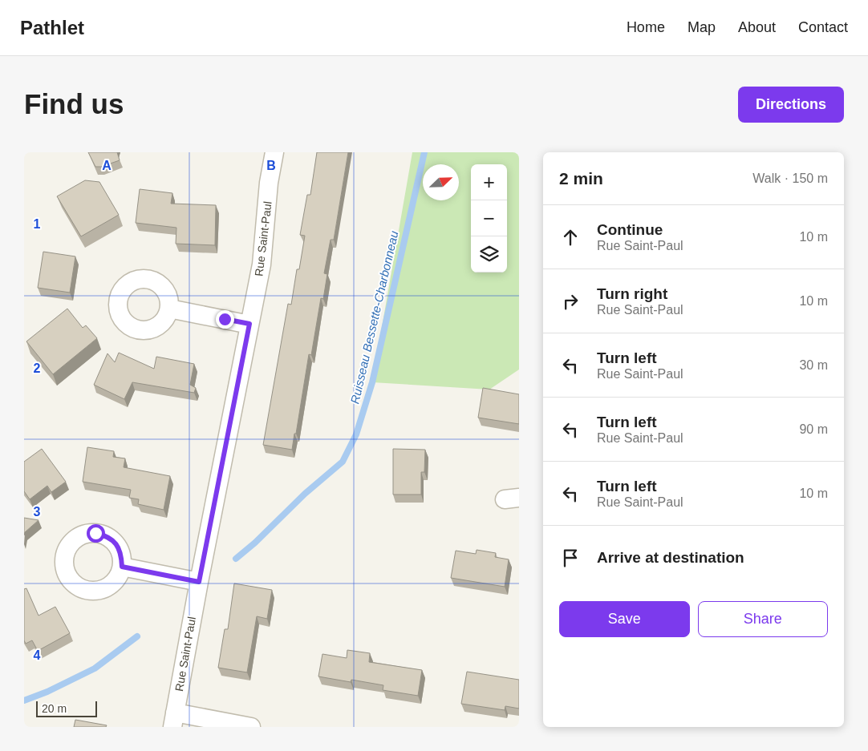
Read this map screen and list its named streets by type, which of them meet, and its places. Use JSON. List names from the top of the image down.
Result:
{
  "streets": {
    "street": ["Rue Saint-Paul"]
  },
  "water": ["Ruisseau Bessette-Charbonneau"],
  "scale_bar": "20 m",
  "north": "top right",
  "page": {
    "header": "Pathlet",
    "nav": [
      "Home",
      "Map",
      "About",
      "Contact"
    ],
    "buttons": [
      "Directions",
      ["Save", "Share"]
    ],
    "title": "Find us",
    "heading": ["2 min", "Walk · 150 m"],
    "map_buttons": ["+", "−"],
    "list": [
      ["Continue", "Rue Saint-Paul", "10 m"],
      ["Turn right", "Rue Saint-Paul", "10 m"],
      ["Turn left", "Rue Saint-Paul", "30 m"],
      ["Turn left", "Rue Saint-Paul", "90 m"],
      ["Turn left", "Rue Saint-Paul", "10 m"],
      "Arrive at destination"
    ],
    "scale": "20 m"
  },
  "grid": {
    "columns": ["A", "B"],
    "rows": [
      "1",
      "2",
      "3",
      "4"
    ]
  }
}
